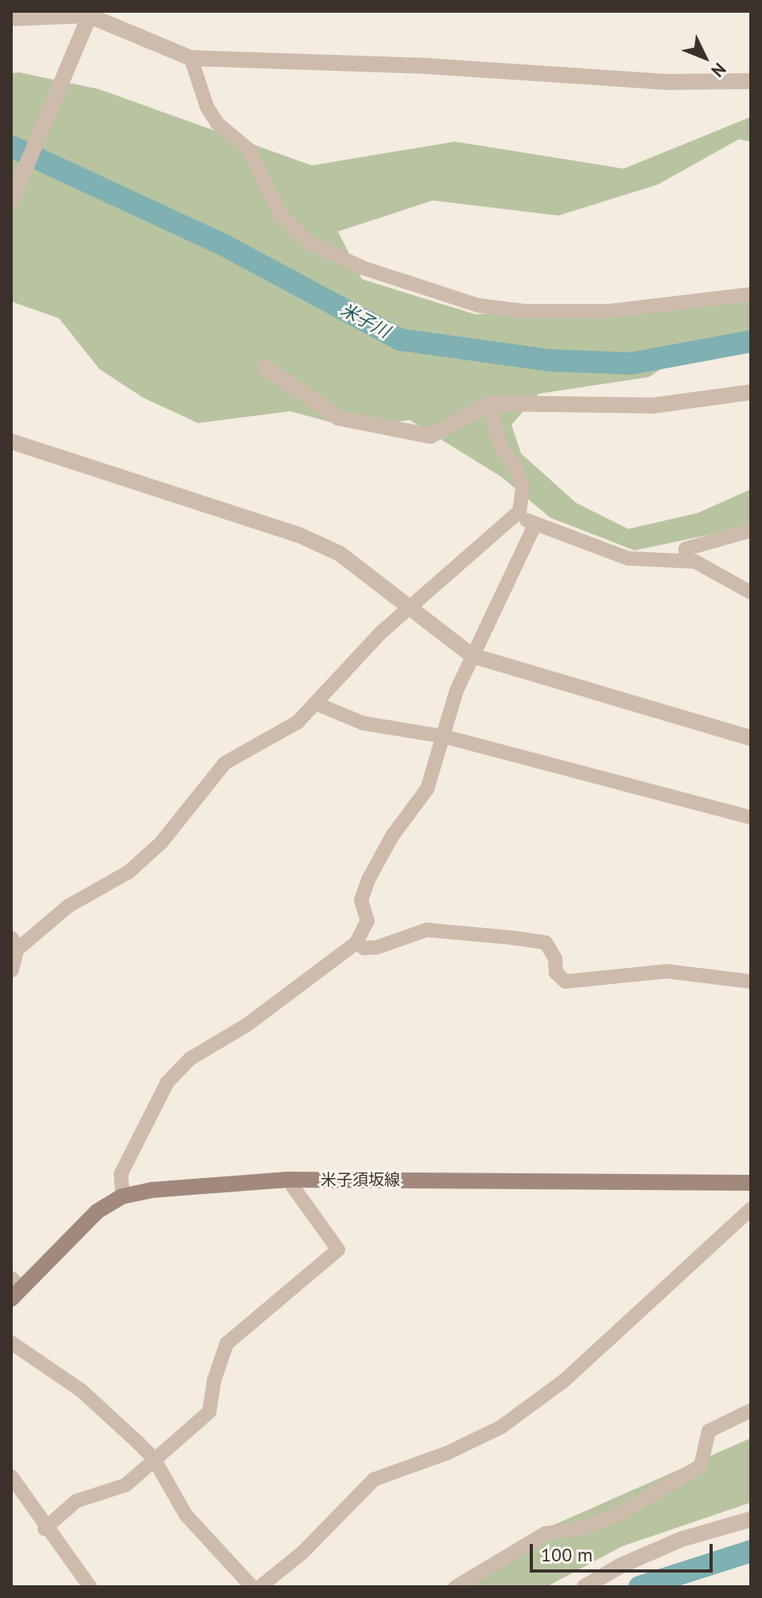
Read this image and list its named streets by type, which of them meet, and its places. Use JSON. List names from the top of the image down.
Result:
{
  "streets": {
    "main road": ["米子須坂線"]
  },
  "water": ["米子川"],
  "scale_bar": "100 m",
  "north": "bottom right"
}
